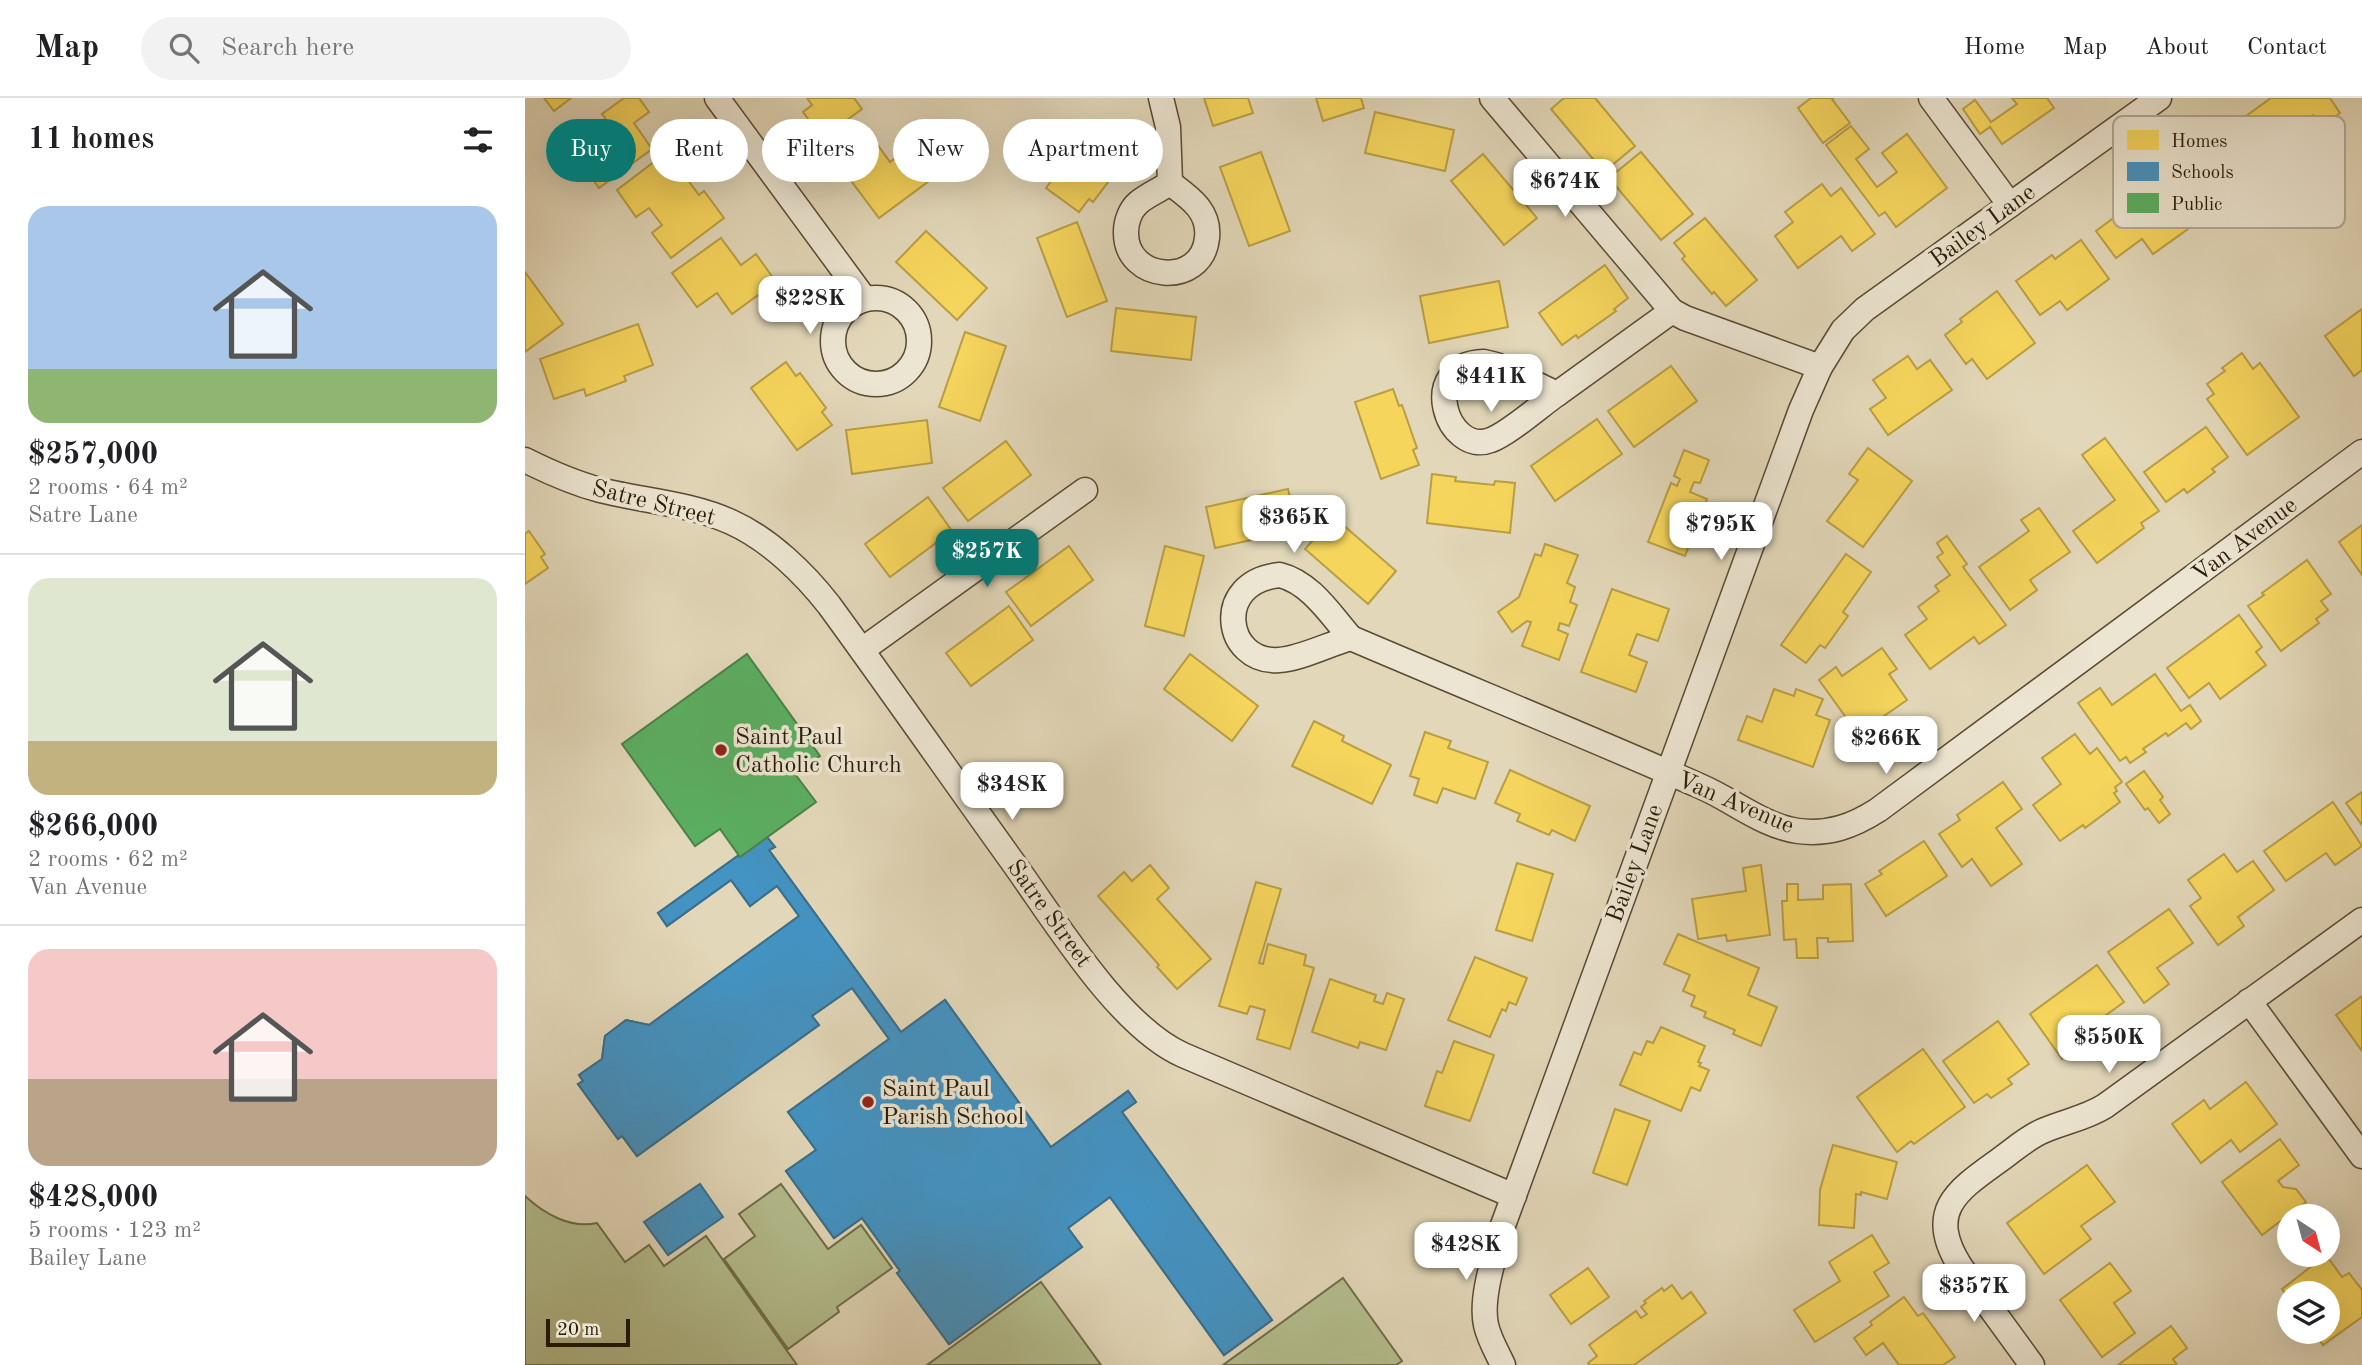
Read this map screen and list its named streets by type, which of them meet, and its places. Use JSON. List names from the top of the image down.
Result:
{
  "streets": {
    "street": ["Bailey Lane", "Satre Street", "Van Avenue"]
  },
  "crossings": [
    ["Bailey Lane", "Satre Street"],
    ["Bailey Lane", "Van Avenue"]
  ],
  "places": ["Saint Paul Catholic Church", "Saint Paul Parish School"],
  "legend": ["Homes", "Schools", "Public"],
  "scale_bar": "20 m",
  "north": "bottom right",
  "page": {
    "header": "Map",
    "search": "Search here",
    "nav": [
      "Home",
      "Map",
      "About",
      "Contact"
    ],
    "heading": "11 homes",
    "chip": [
      "Buy",
      "Rent",
      "Filters",
      "New",
      "Apartment"
    ],
    "price": [
      "$674K",
      "$228K",
      "$441K",
      "$365K",
      "$795K",
      "$257K",
      "$266K",
      "$348K",
      "$550K",
      "$428K",
      "$357K"
    ],
    "list": [
      {
        "name": "$257,000",
        "note": "2 rooms · 64 m² · Satre Lane"
      },
      {
        "name": "$266,000",
        "note": "2 rooms · 62 m² · Van Avenue"
      },
      {
        "name": "$428,000",
        "note": "5 rooms · 123 m² · Bailey Lane"
      }
    ],
    "scale": "20 m"
  }
}
